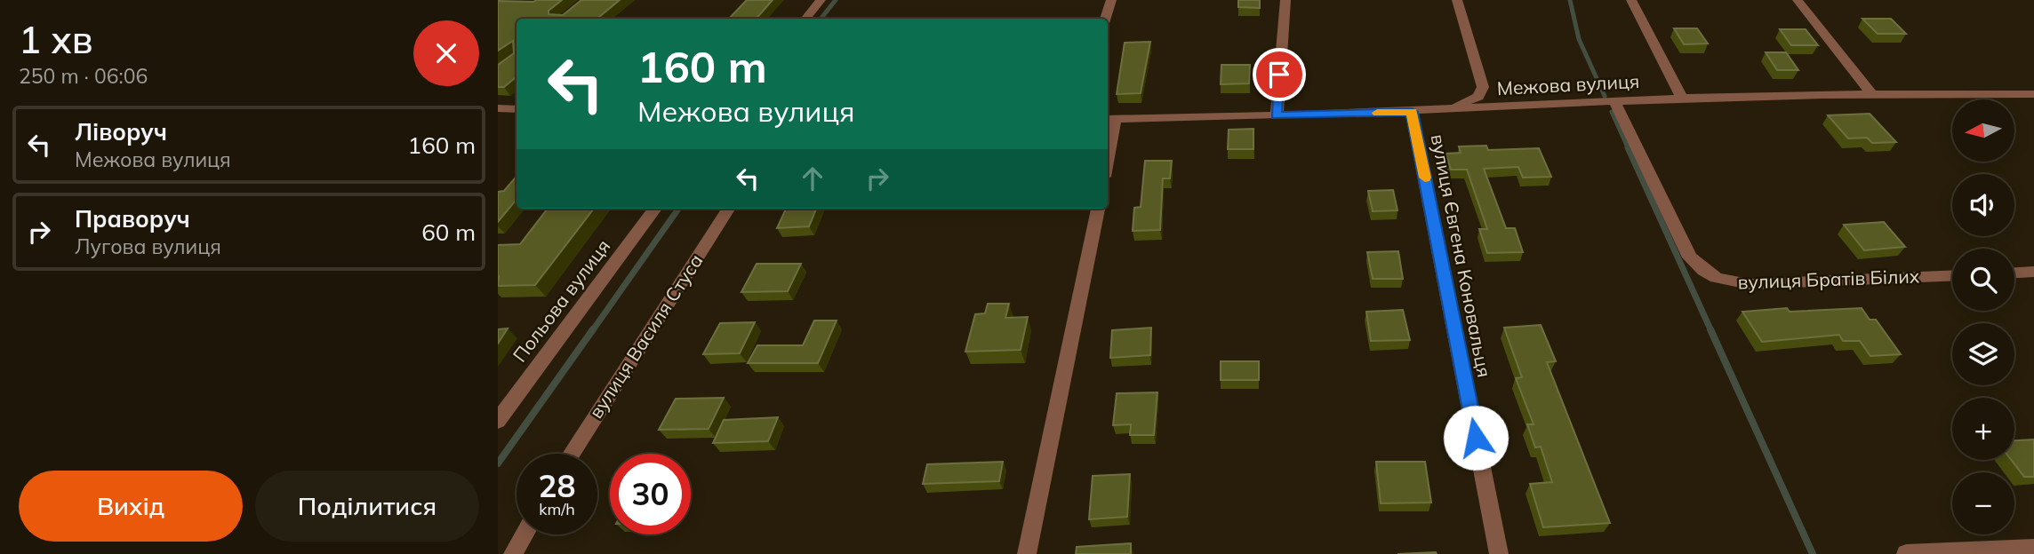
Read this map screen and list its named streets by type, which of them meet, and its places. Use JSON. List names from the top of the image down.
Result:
{
  "streets": {
    "street": [
      "Межова вулиця",
      "вулиця Євгена Коновальця",
      "вулиця Братів Білих",
      "Польова вулиця",
      "вулиця Василя Стуса"
    ]
  },
  "crossings": [
    ["Межова вулиця", "вулиця Євгена Коновальця"],
    ["Межова вулиця", "вулиця Братів Білих"]
  ],
  "north": "left",
  "page": {
    "heading": ["1 хв", "250 m · 06:06"],
    "turn": ["160 m", "Межова вулиця"],
    "map_buttons": ["+", "−"],
    "list": [
      {
        "name": "Ліворуч",
        "note": "Межова вулиця",
        "value": "160 m"
      },
      {
        "name": "Праворуч",
        "note": "Лугова вулиця",
        "value": "60 m"
      }
    ],
    "speed": "28 km/h",
    "limit": "30",
    "buttons": ["Вихід", "Поділитися"]
  }
}
